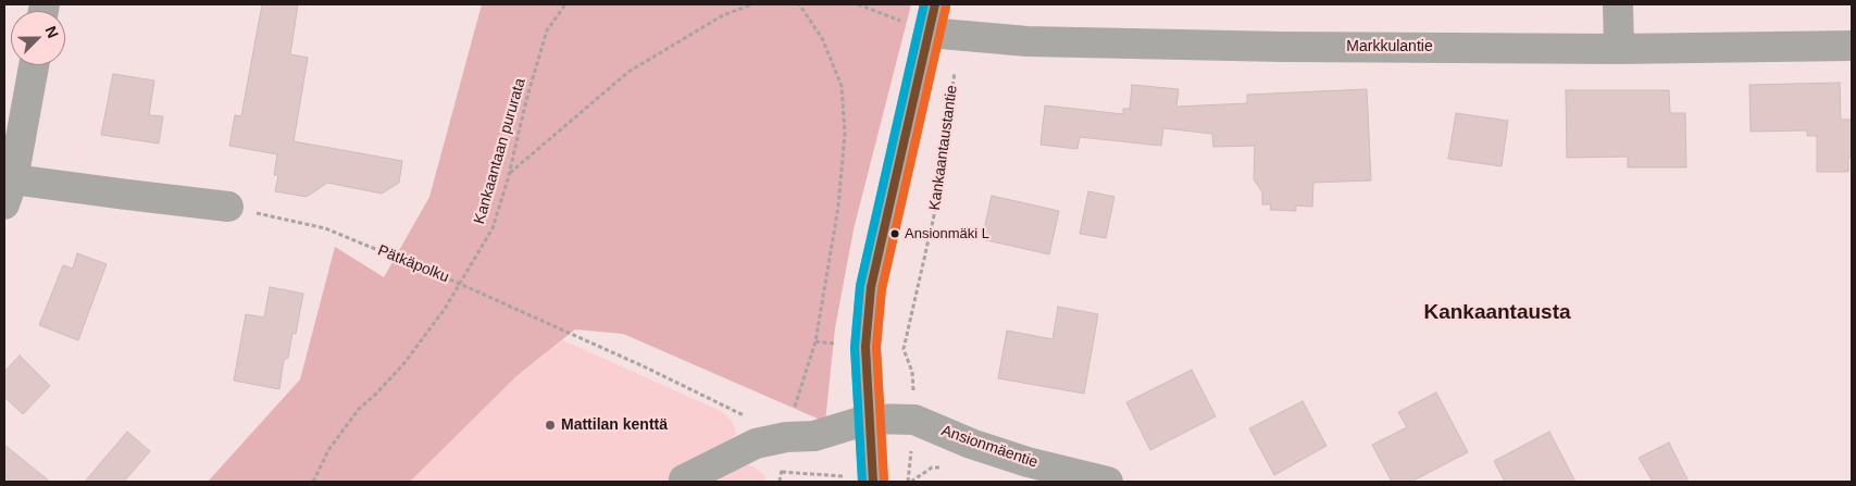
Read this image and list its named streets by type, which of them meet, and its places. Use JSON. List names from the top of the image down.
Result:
{
  "streets": {
    "street": ["Markkulantie", "Ansionmäentie"],
    "path": ["Kankaantaustantie", "Kankaantaan pururata", "Pätkäpolku"]
  },
  "crossings": [
    ["Markkulantie", "Kankaantaustantie"],
    ["Kankaantaustantie", "Ansionmäentie"],
    ["Kankaantaan pururata", "Pätkäpolku"]
  ],
  "districts": ["Kankaantausta"],
  "places": ["Ansionmäki L", "Mattilan kenttä"],
  "north": "top right"
}
